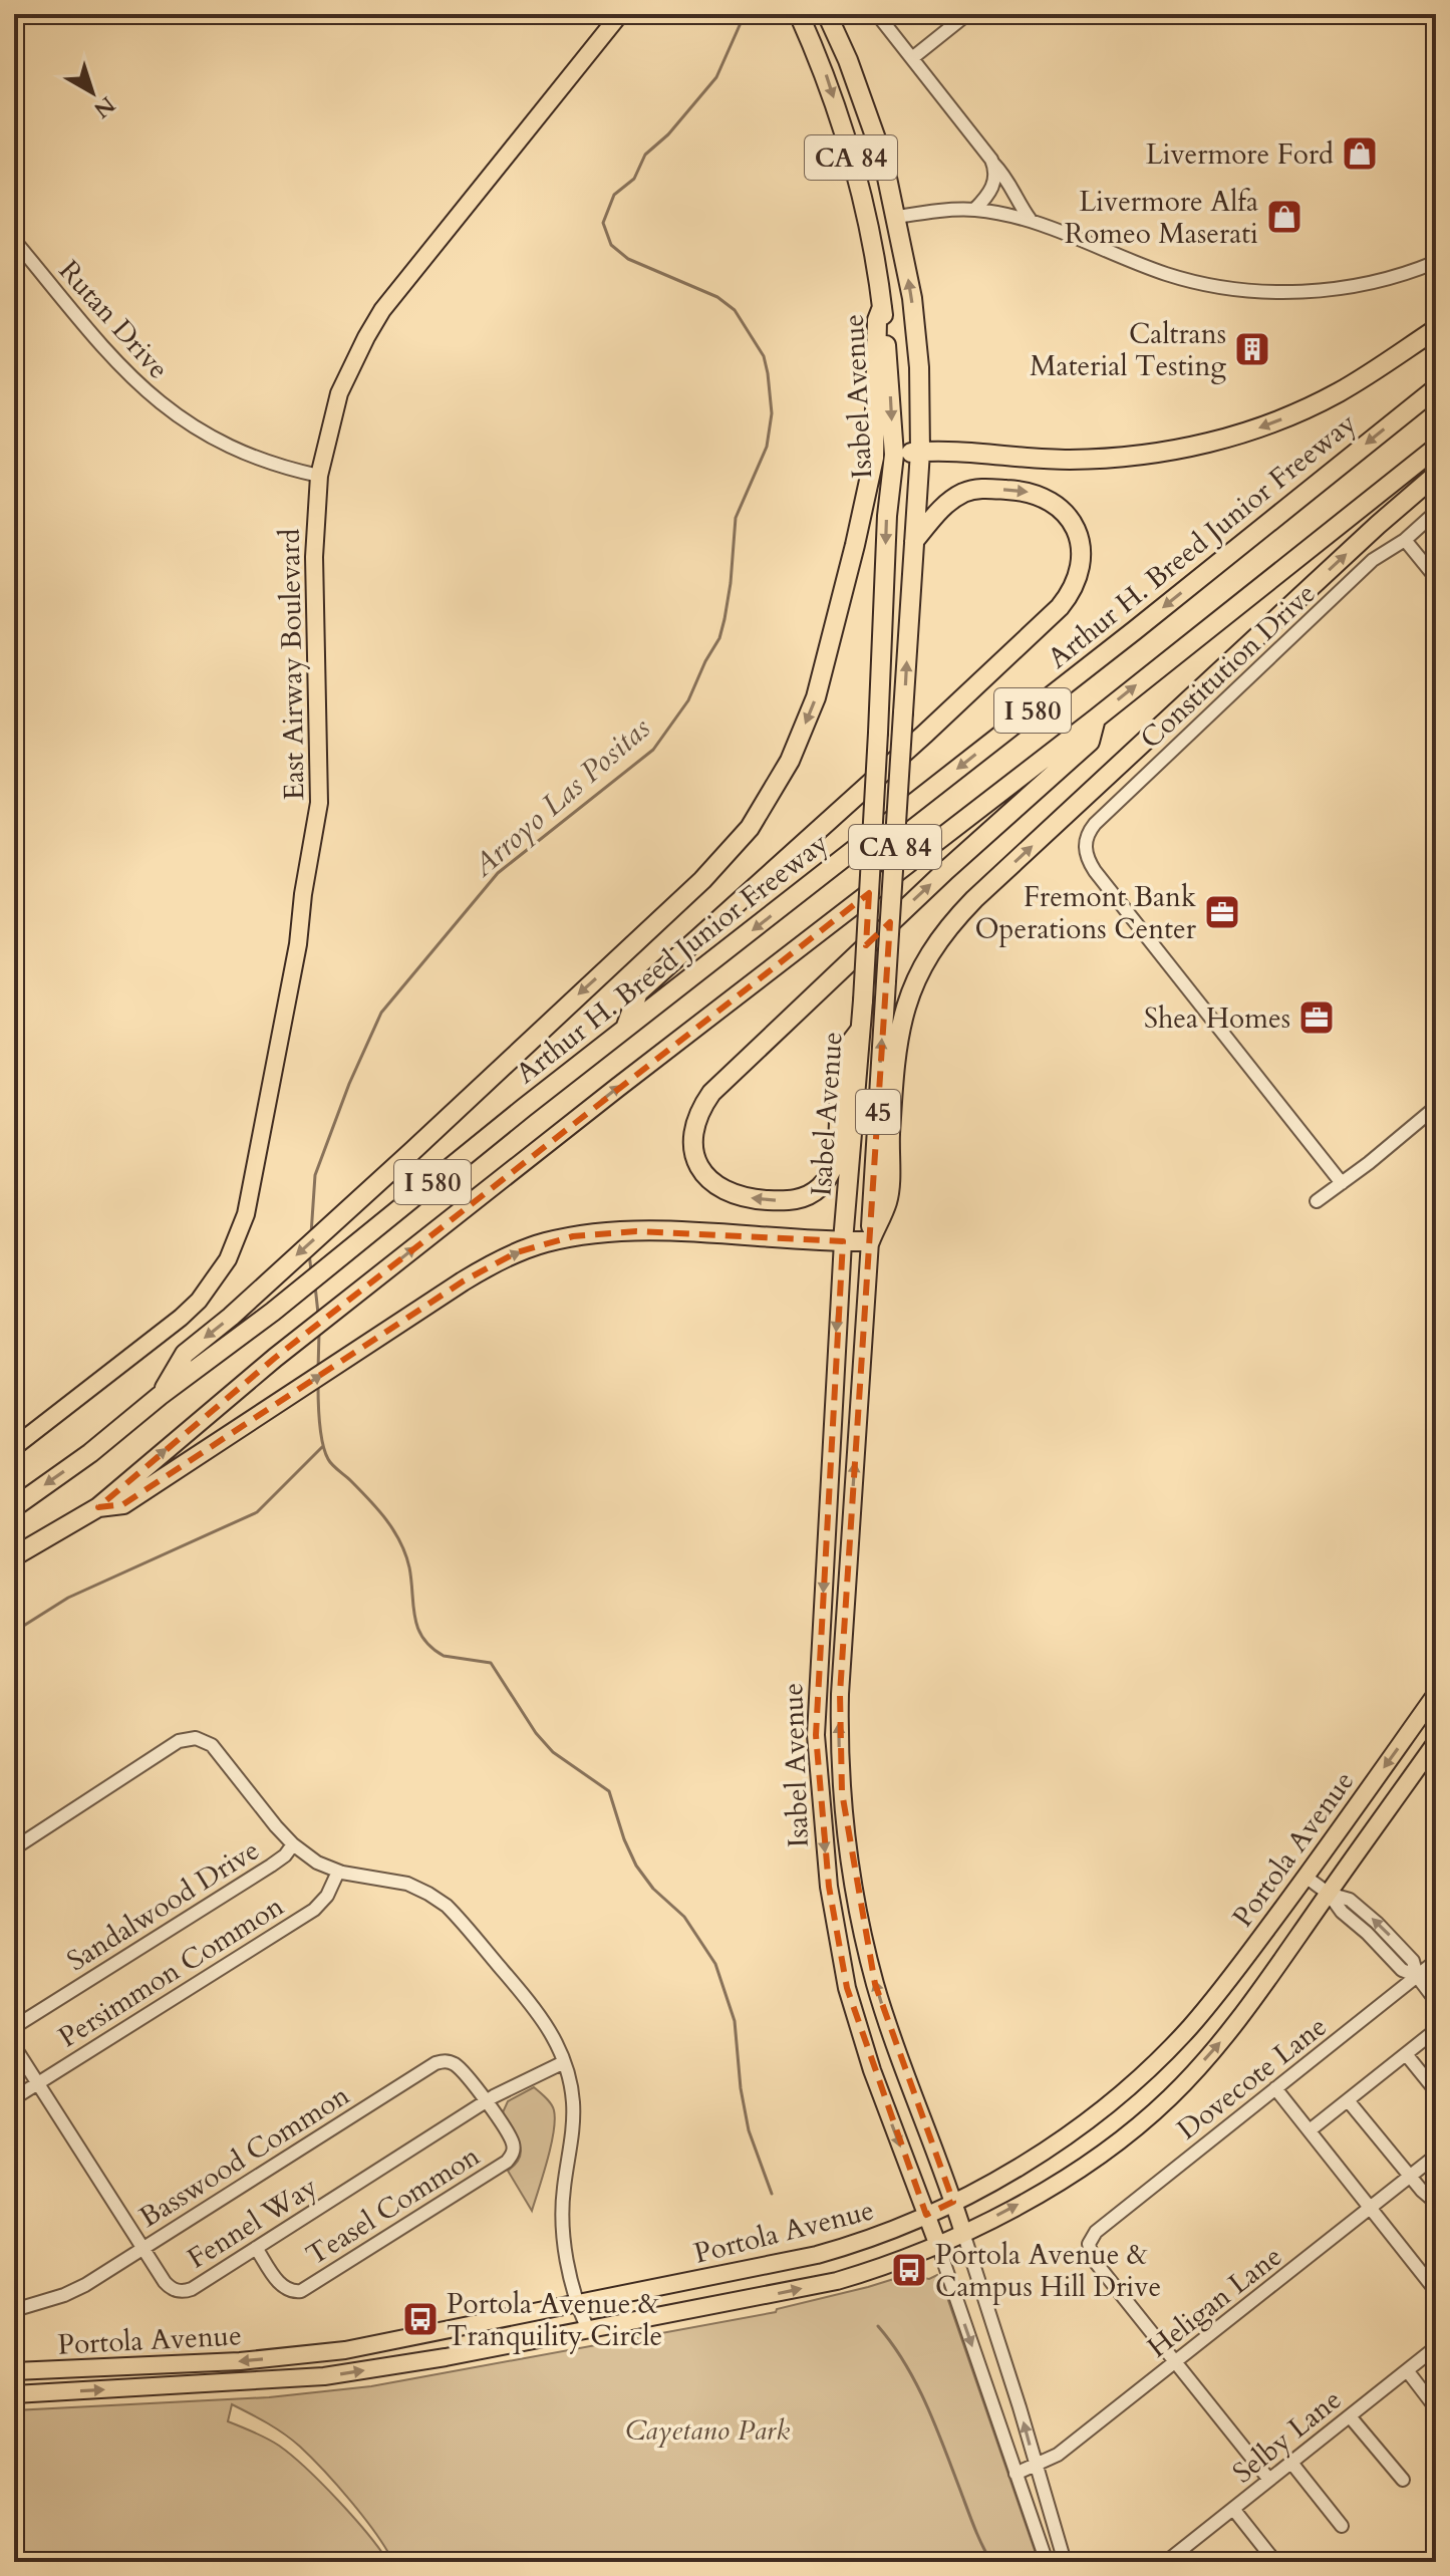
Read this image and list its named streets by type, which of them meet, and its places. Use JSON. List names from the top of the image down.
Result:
{
  "streets": {
    "highway": [
      "CA 84",
      "Isabel Avenue",
      "Arthur H. Breed Junior Freeway",
      "I 580",
      "45"
    ],
    "main road": ["East Airway Boulevard", "Portola Avenue"],
    "street": [
      "Rutan Drive",
      "Constitution Drive",
      "Sandalwood Drive",
      "Persimmon Common",
      "Dovecote Lane",
      "Basswood Common",
      "Teasel Common",
      "Fennel Way",
      "Heligan Lane",
      "Selby Lane"
    ]
  },
  "crossings": [
    ["Rutan Drive", "East Airway Boulevard"],
    ["Isabel Avenue", "Portola Avenue"],
    ["Persimmon Common", "Fennel Way"],
    ["Dovecote Lane", "Heligan Lane"],
    ["Basswood Common", "Teasel Common"],
    ["Basswood Common", "Fennel Way"],
    ["Teasel Common", "Fennel Way"]
  ],
  "water": ["Arroyo Las Positas"],
  "parks": ["Cayetano Park"],
  "places": {
    "shop": ["Livermore Ford", "Livermore Alfa Romeo Maserati"],
    "building": ["Caltrans Material Testing"],
    "office": ["Fremont Bank Operations Center", "Shea Homes"],
    "bus stop": ["Portola Avenue & Campus Hill Drive", "Portola Avenue & Tranquility Circle"]
  },
  "north": "bottom right"
}
